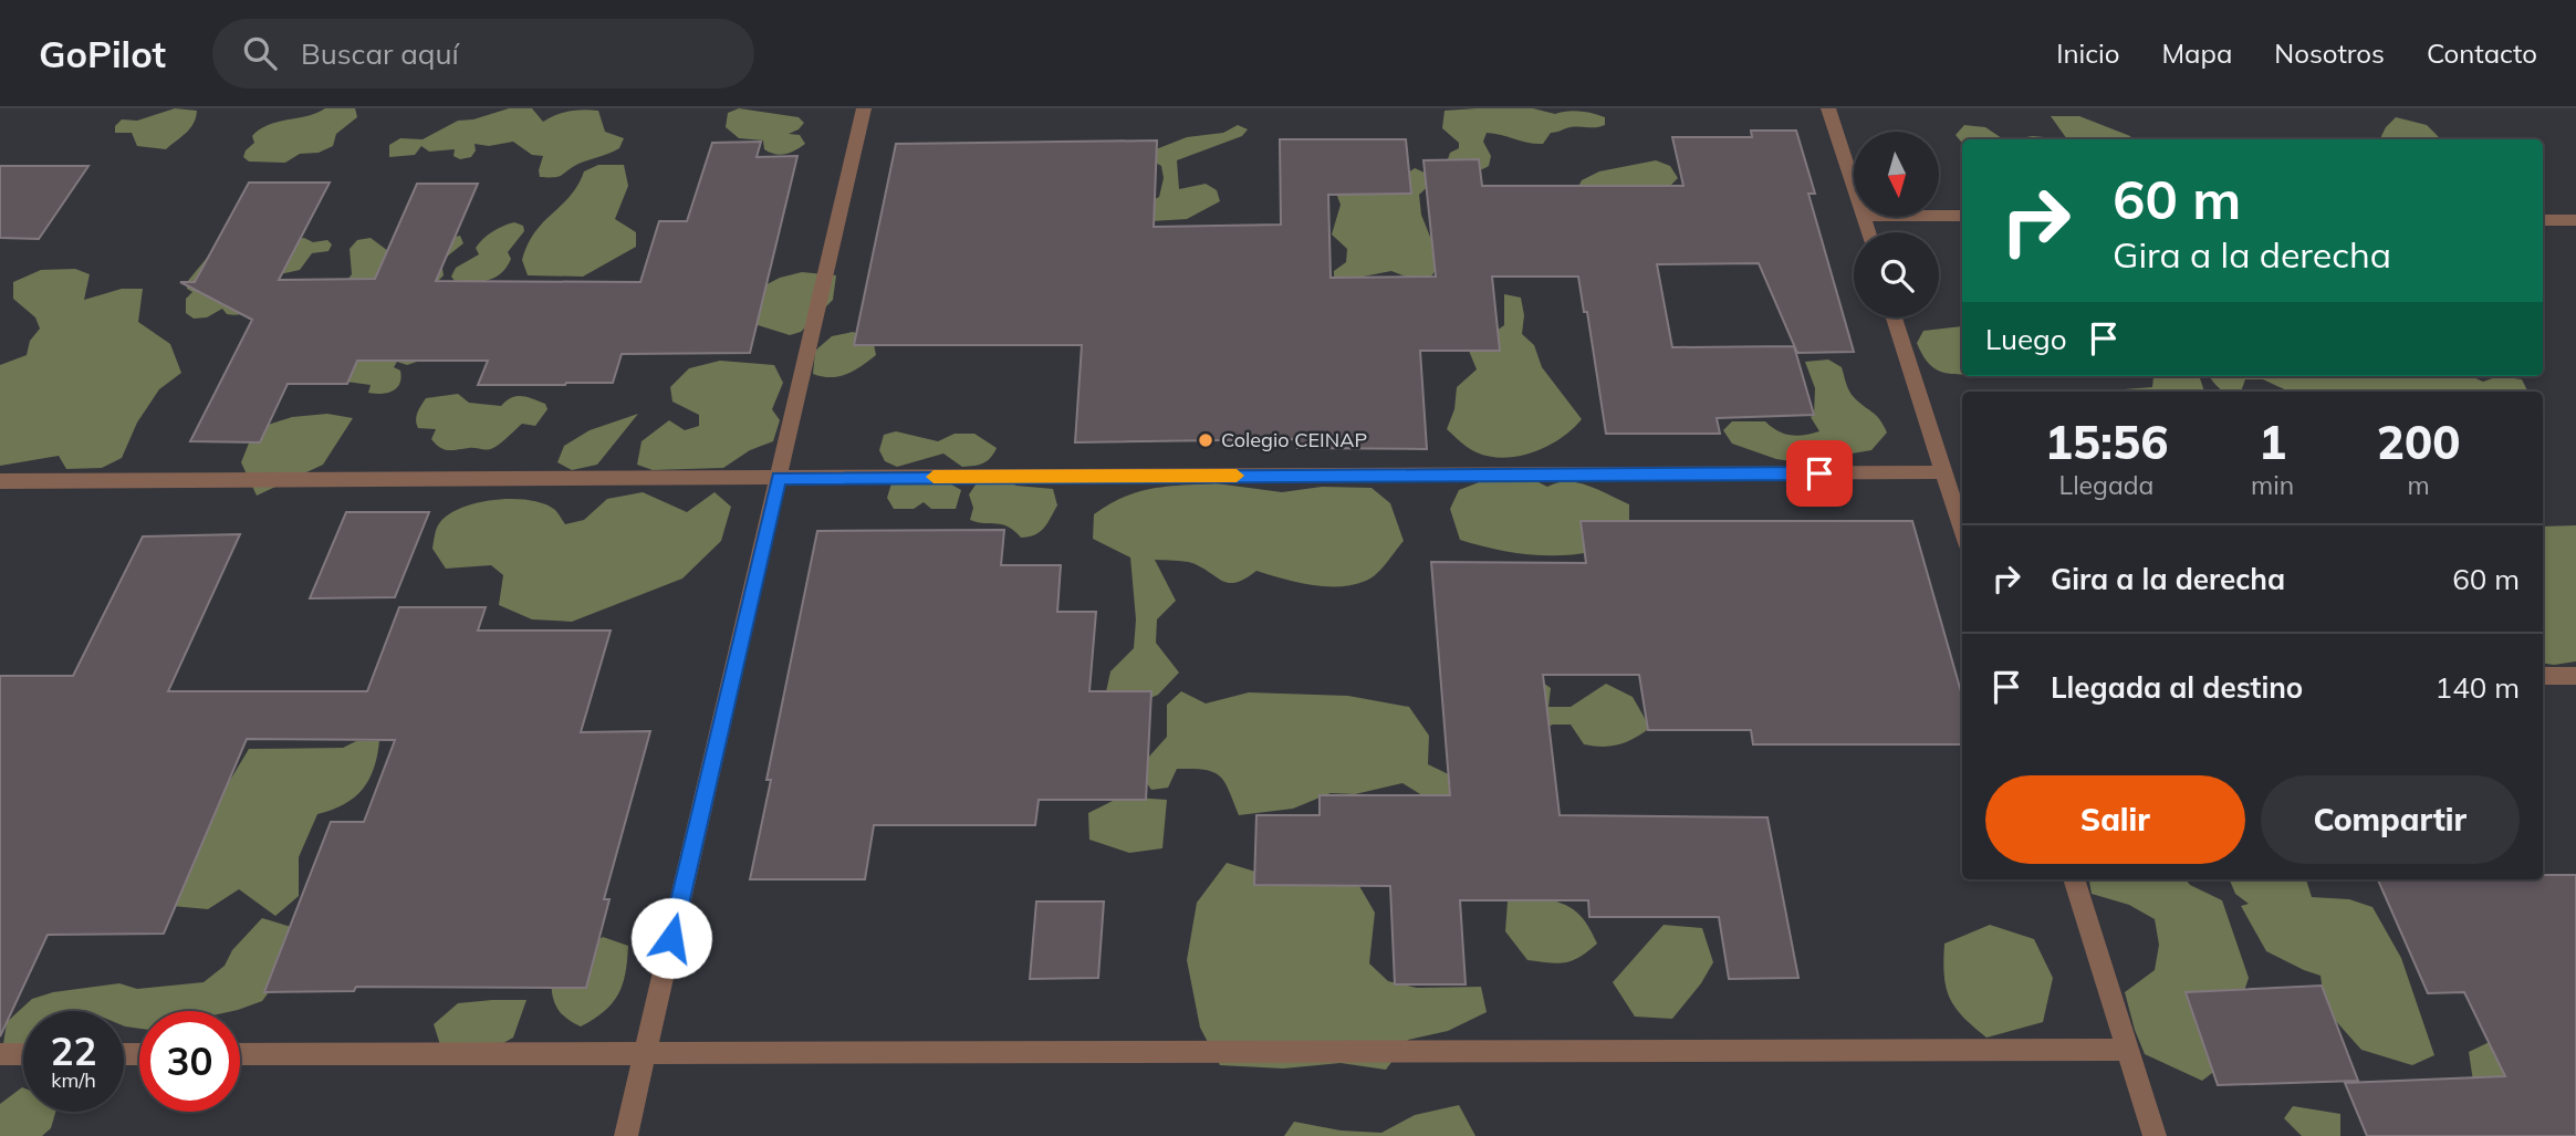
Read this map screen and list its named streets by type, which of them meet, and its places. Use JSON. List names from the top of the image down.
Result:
{
  "places": ["Colegio CEINAP"],
  "north": "bottom",
  "page": {
    "header": "GoPilot",
    "search": "Buscar aquí",
    "nav": [
      "Inicio",
      "Mapa",
      "Nosotros",
      "Contacto"
    ],
    "turn": ["60 m", "Gira a la derecha"],
    "then": "Luego",
    "eta": [
      "15:56",
      "Llegada",
      "1",
      "min",
      "200",
      "m"
    ],
    "list": [
      {
        "name": "Gira a la derecha",
        "value": "60 m"
      },
      {
        "name": "Llegada al destino",
        "value": "140 m"
      }
    ],
    "buttons": ["Salir", "Compartir"],
    "speed": "22 km/h",
    "limit": "30"
  }
}
